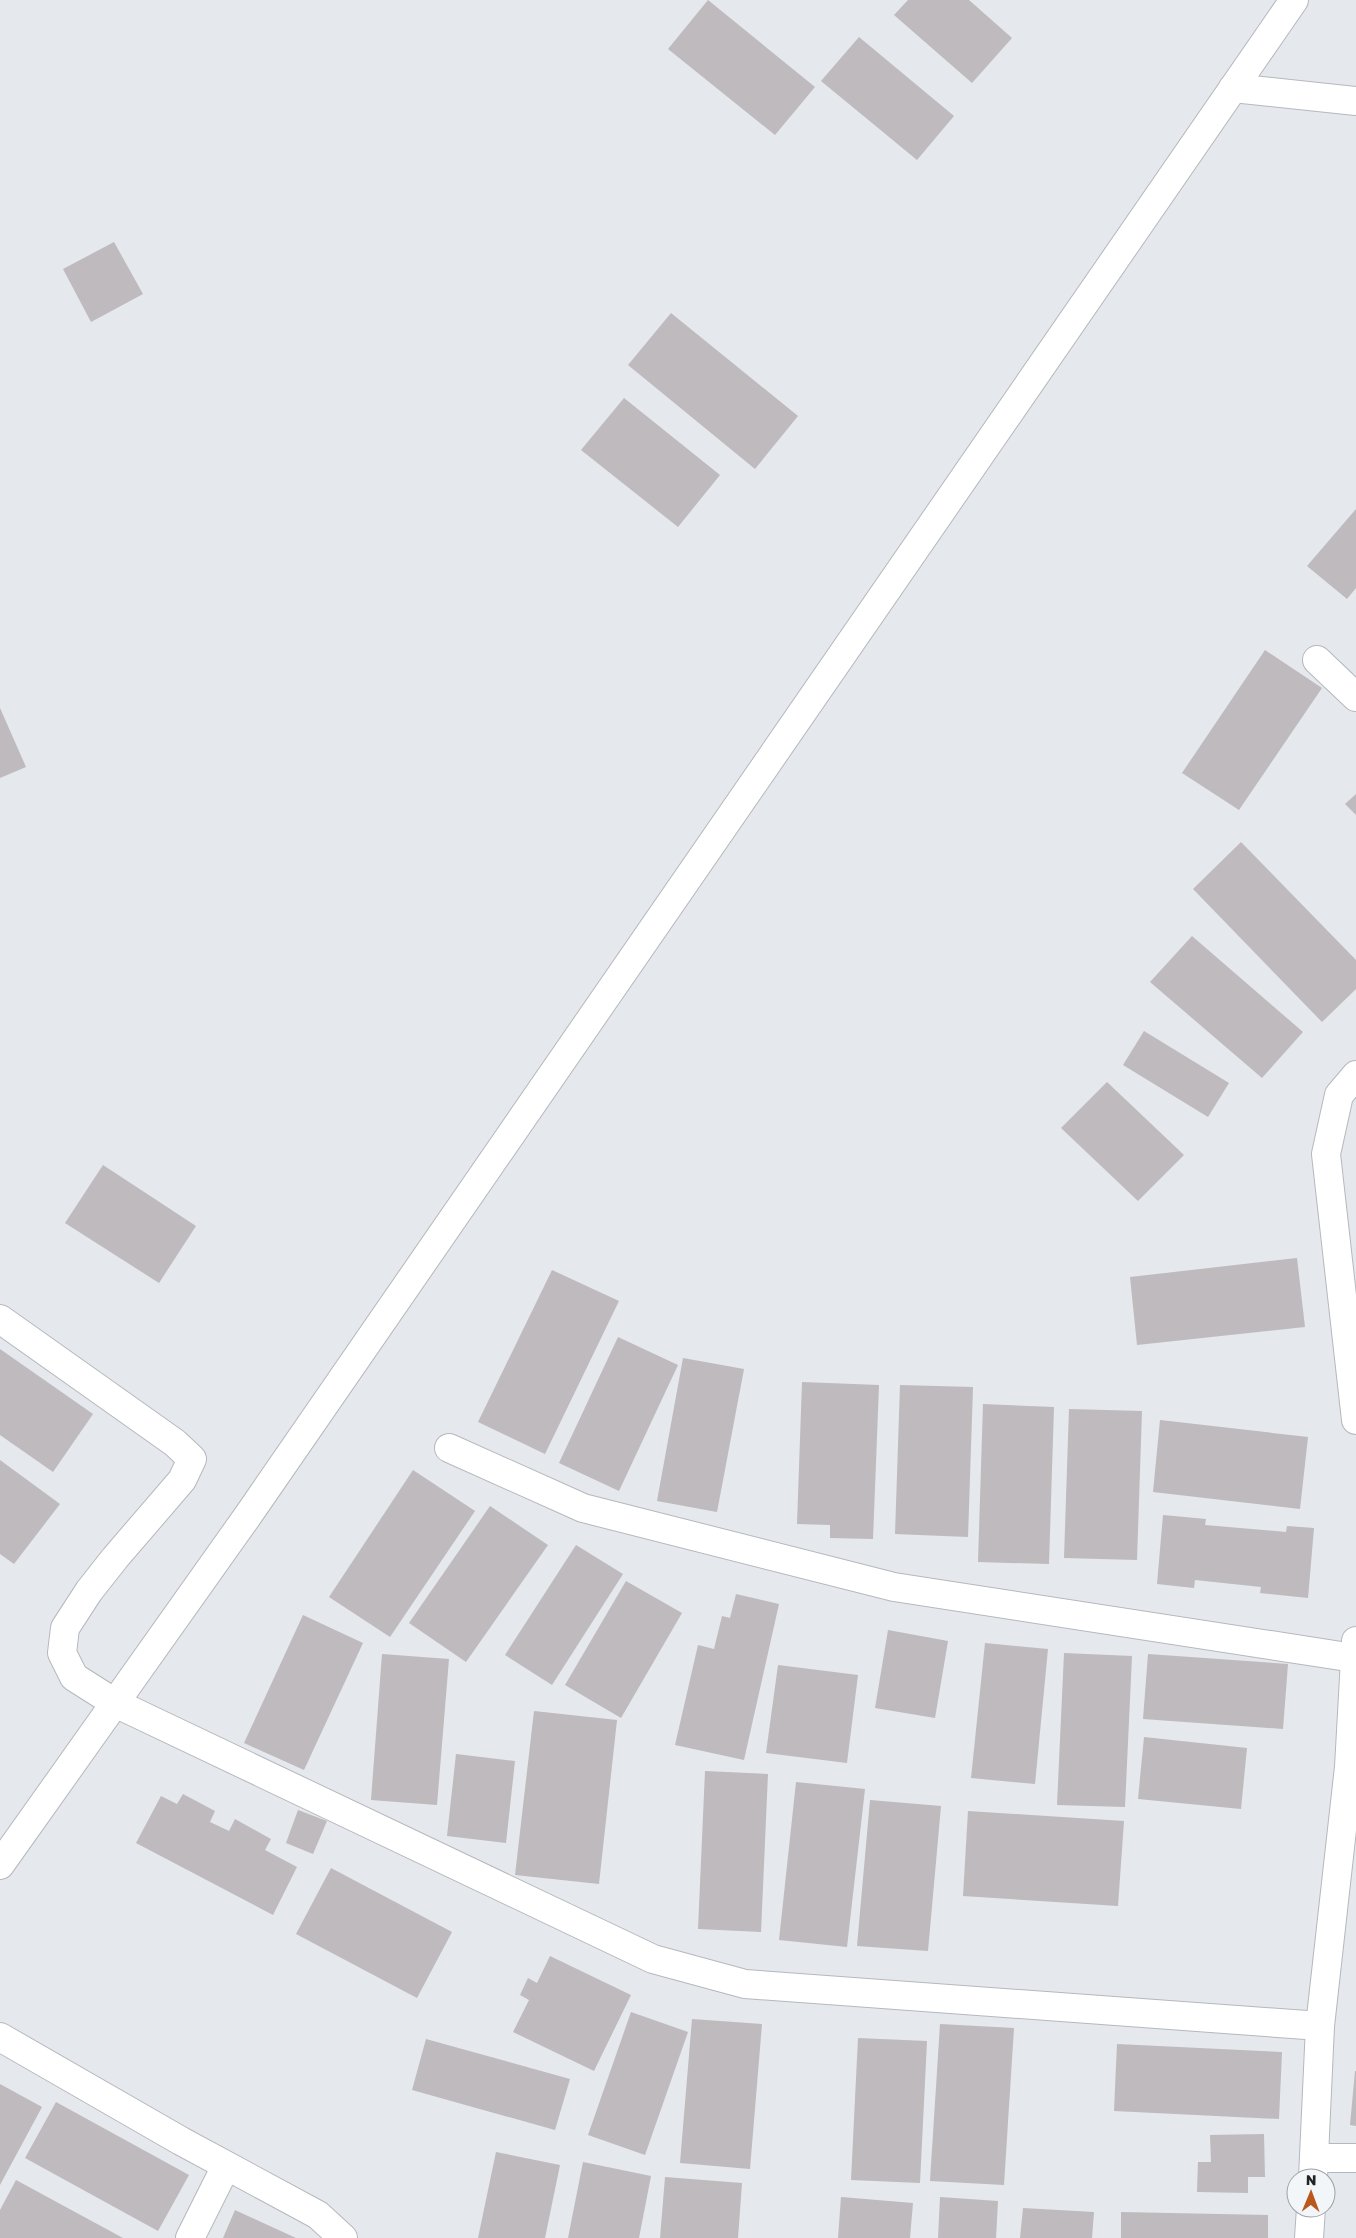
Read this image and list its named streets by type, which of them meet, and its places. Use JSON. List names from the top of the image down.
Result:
{
  "north": "top"
}
